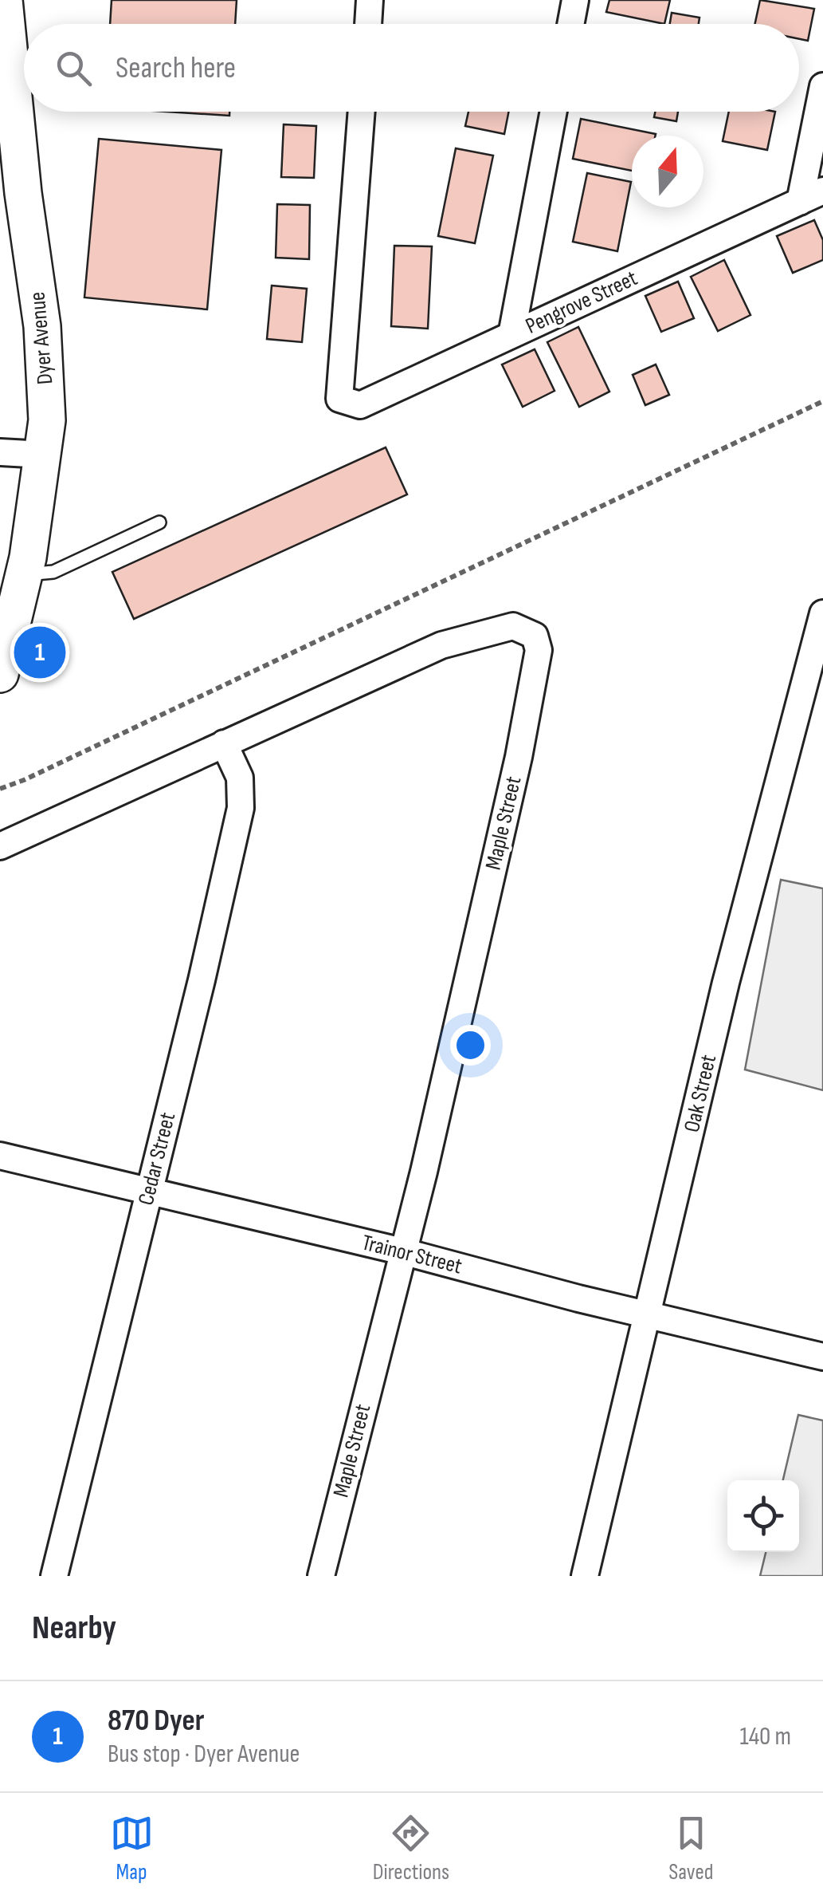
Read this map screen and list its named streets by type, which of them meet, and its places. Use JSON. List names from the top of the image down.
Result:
{
  "streets": {
    "main road": ["Dyer Avenue"],
    "street": [
      "Pengrove Street",
      "Maple Street",
      "Oak Street",
      "Cedar Street",
      "Trainor Street"
    ]
  },
  "crossings": [
    ["Maple Street", "Cedar Street"],
    ["Maple Street", "Trainor Street"],
    ["Oak Street", "Trainor Street"],
    ["Cedar Street", "Trainor Street"]
  ],
  "north": "top",
  "page": {
    "search": "Search here",
    "pins": "1",
    "heading": "Nearby",
    "list": [
      {
        "mark": "1",
        "name": "870 Dyer",
        "note": "Bus stop · Dyer Avenue",
        "value": "140 m"
      }
    ],
    "nav": ["Map", "Directions", "Saved"]
  }
}
